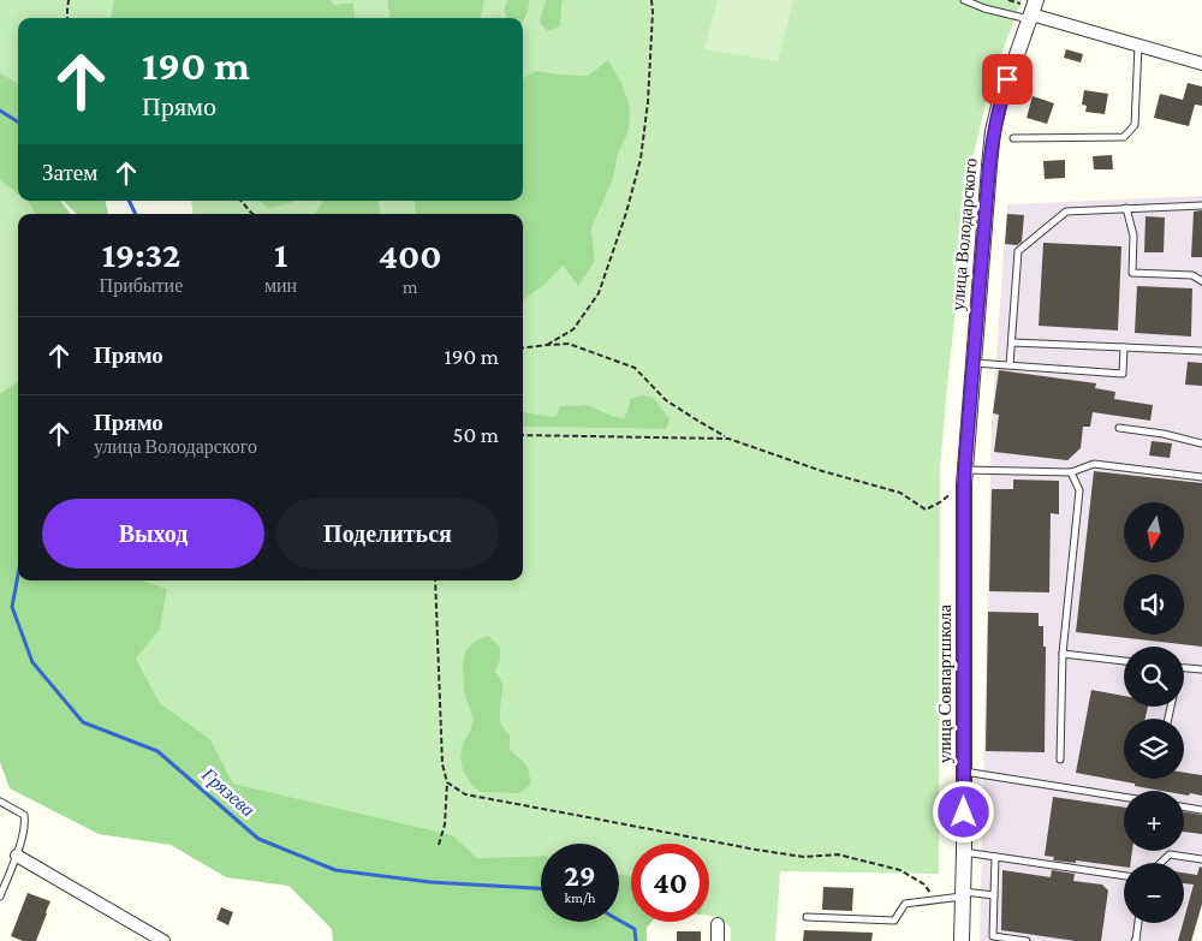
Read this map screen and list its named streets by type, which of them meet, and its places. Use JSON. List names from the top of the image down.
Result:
{
  "streets": {
    "street": ["улица Володарского", "улица Совпартшкола"]
  },
  "crossings": [
    ["улица Володарского", "улица Совпартшкола"]
  ],
  "water": ["Грязева"],
  "north": "bottom",
  "page": {
    "turn": ["190 m", "Прямо"],
    "then": "Затем",
    "eta": [
      "19:32",
      "Прибытие",
      "1",
      "мин",
      "400",
      "m"
    ],
    "list": [
      {
        "name": "Прямо",
        "value": "190 m"
      },
      {
        "name": "Прямо",
        "note": "улица Володарского",
        "value": "50 m"
      }
    ],
    "buttons": ["Выход", "Поделиться"],
    "map_buttons": ["+", "−"],
    "speed": "29 km/h",
    "limit": "40"
  }
}
